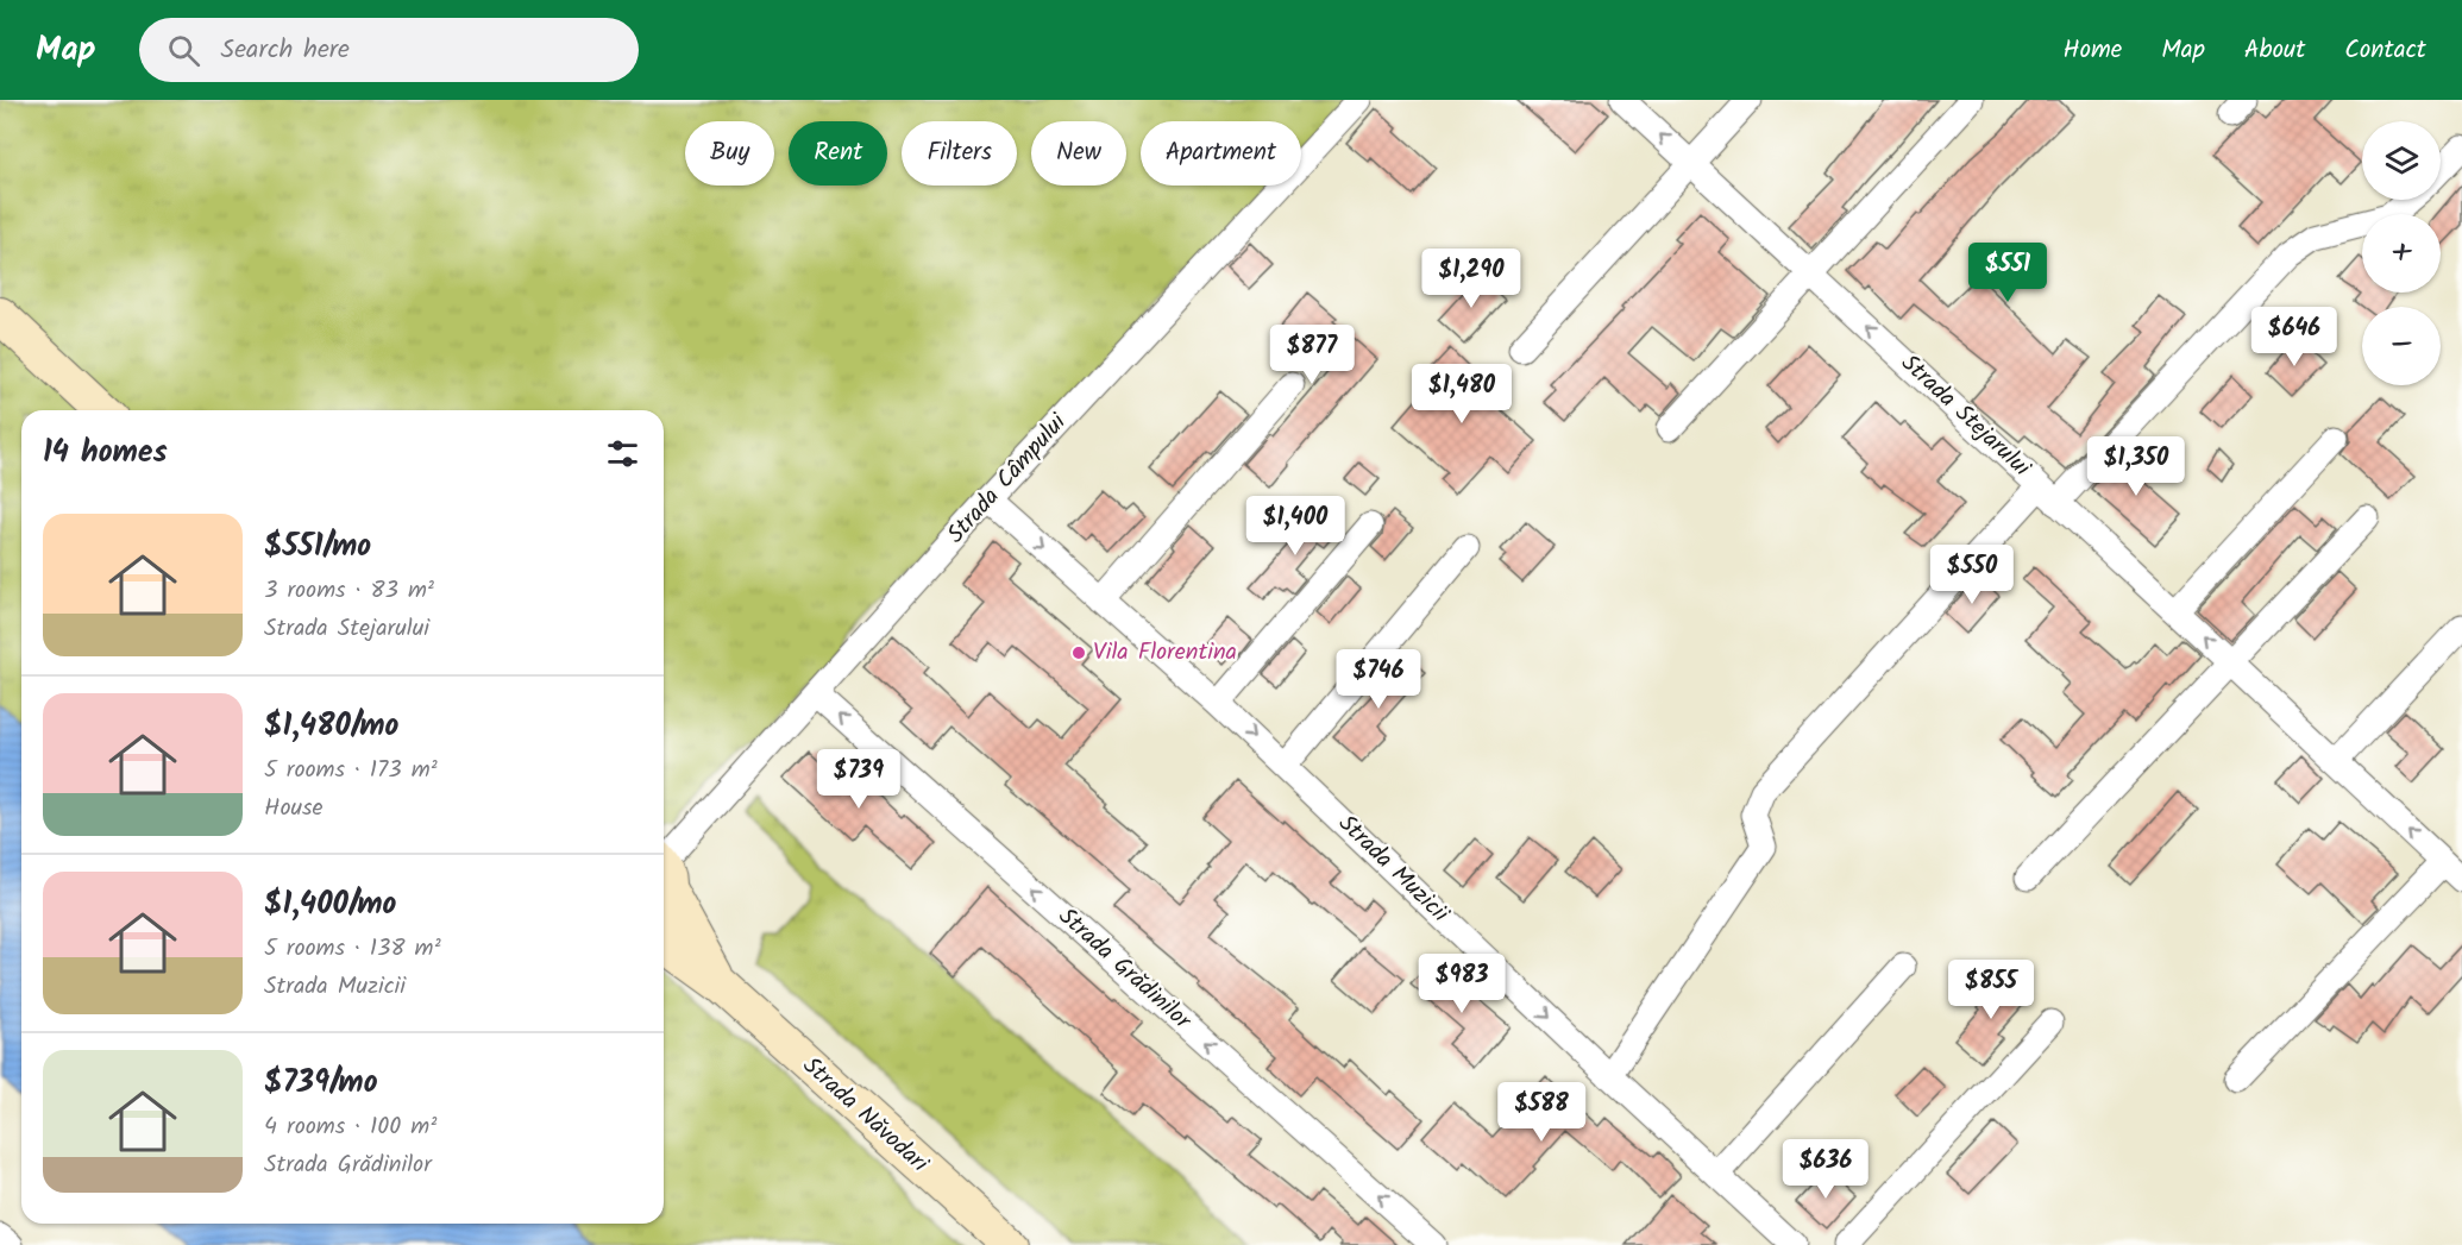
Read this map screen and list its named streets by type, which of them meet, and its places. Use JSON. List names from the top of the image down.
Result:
{
  "streets": {
    "main road": ["Strada Năvodari"],
    "street": [
      "Strada Stejarului",
      "Strada Câmpului",
      "Strada Muzicii",
      "Strada Grădinilor"
    ]
  },
  "crossings": [
    ["Strada Câmpului", "Strada Muzicii"],
    ["Strada Câmpului", "Strada Grădinilor"]
  ],
  "one_way": ["Strada Stejarului", "Strada Muzicii", "Strada Grădinilor"],
  "places": ["Vila Florentina"],
  "page": {
    "header": "Map",
    "search": "Search here",
    "nav": [
      "Home",
      "Map",
      "About",
      "Contact"
    ],
    "map_buttons": ["+", "−"],
    "chip": [
      "Buy",
      "Rent",
      "Filters",
      "New",
      "Apartment"
    ],
    "price": [
      "$551",
      "$1,290",
      "$646",
      "$877",
      "$1,480",
      "$1,350",
      "$1,400",
      "$550",
      "$746",
      "$739",
      "$983",
      "$855",
      "$588",
      "$636"
    ],
    "heading": "14 homes",
    "list": [
      {
        "name": "$551/mo",
        "note": "3 rooms · 83 m² · Strada Stejarului"
      },
      {
        "name": "$1,480/mo",
        "note": "5 rooms · 173 m² · House"
      },
      {
        "name": "$1,400/mo",
        "note": "5 rooms · 138 m² · Strada Muzicii"
      },
      {
        "name": "$739/mo",
        "note": "4 rooms · 100 m² · Strada Grădinilor"
      }
    ]
  }
}
